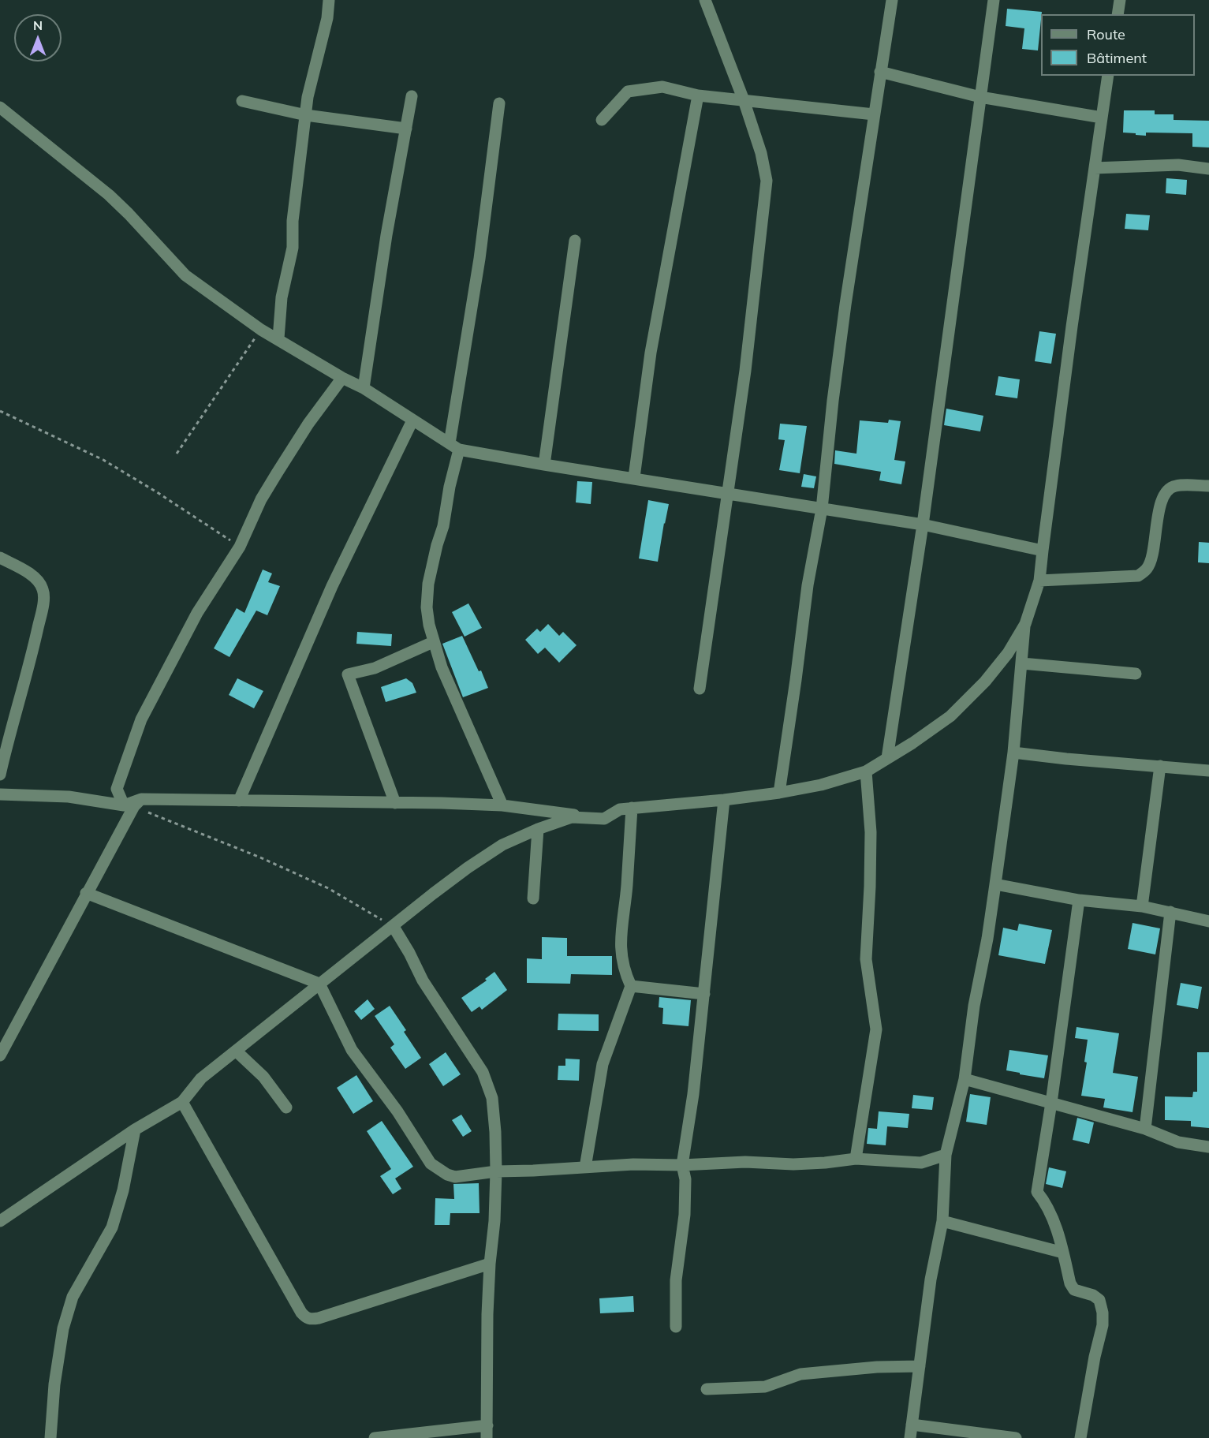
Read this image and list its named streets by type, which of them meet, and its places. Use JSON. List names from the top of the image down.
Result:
{
  "legend": ["Route", "Bâtiment"],
  "north": "top"
}
